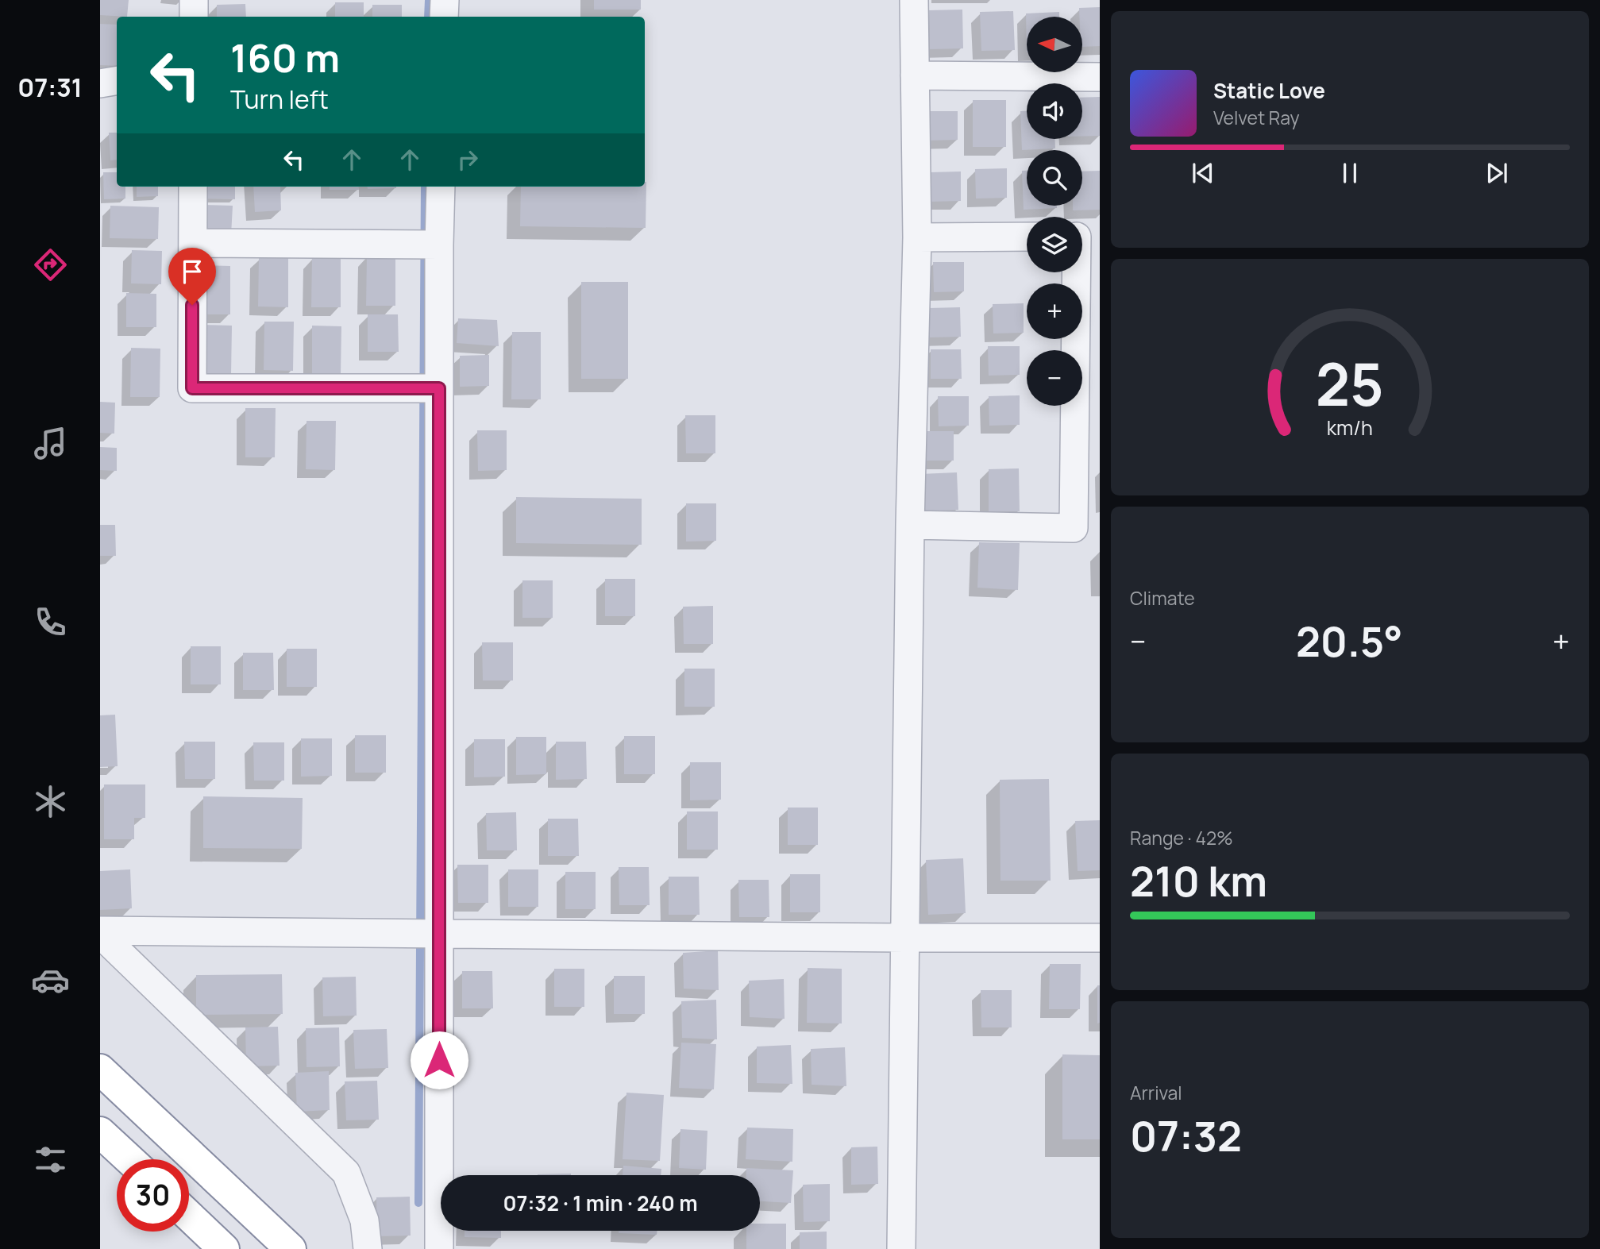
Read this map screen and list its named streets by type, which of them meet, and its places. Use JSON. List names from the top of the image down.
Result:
{
  "north": "left",
  "page": {
    "tabs": "07:31",
    "map_buttons": ["+", "−"],
    "turn": ["160 m", "Turn left"],
    "song": ["Static Love", "Velvet Ray"],
    "tile": [
      "Climate",
      ["Range · 42%", "210 km"],
      ["Arrival", "07:32"]
    ],
    "heat": ["−", "20.5°", "+"],
    "limit": "30",
    "trip": "07:32 · 1 min · 240 m",
    "gauge": ["25", "km/h"]
  }
}
